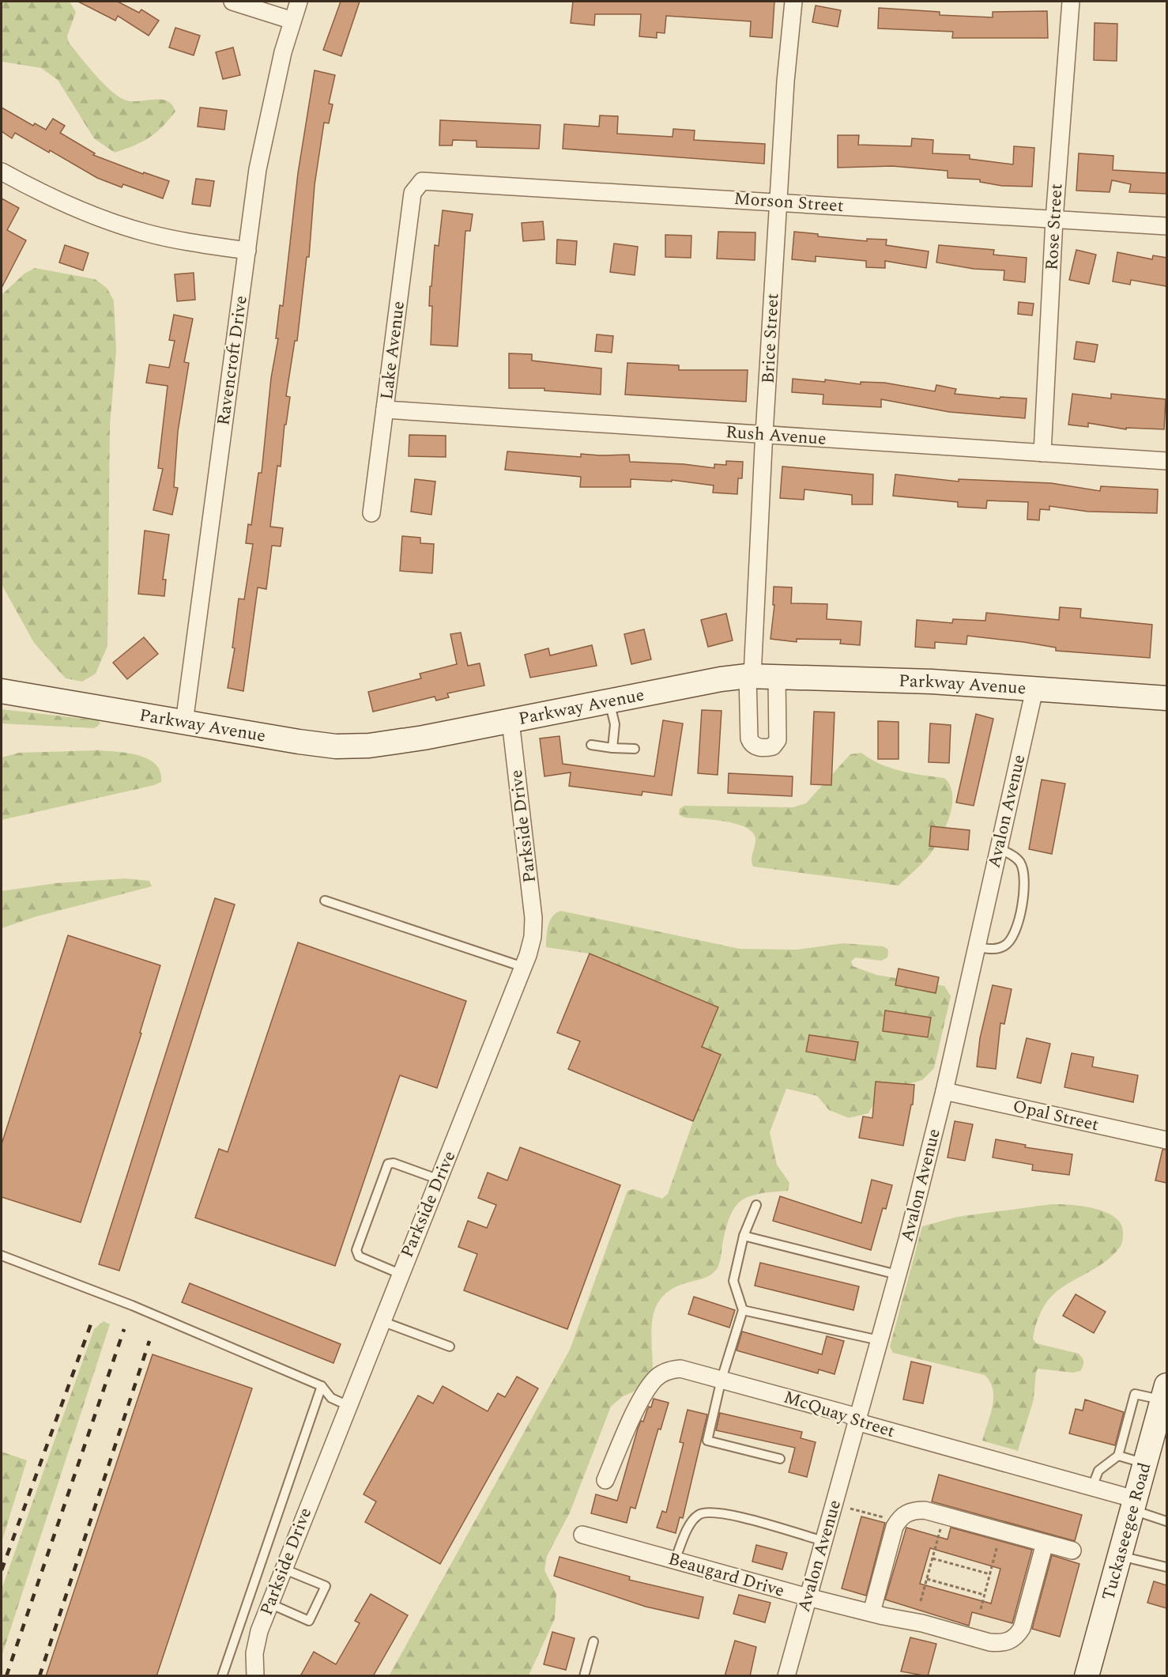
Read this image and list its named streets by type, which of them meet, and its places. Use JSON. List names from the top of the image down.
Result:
{
  "streets": {
    "street": [
      "Morson Street",
      "Rose Street",
      "Brice Street",
      "Lake Avenue",
      "Ravencroft Drive",
      "Rush Avenue",
      "Parkway Avenue",
      "Avalon Avenue",
      "Parkside Drive",
      "Opal Street",
      "McQuay Street",
      "Tuckaseegee Road",
      "Beaugard Drive"
    ]
  },
  "crossings": [
    ["Morson Street", "Rose Street"],
    ["Morson Street", "Brice Street"],
    ["Morson Street", "Lake Avenue"],
    ["Rose Street", "Rush Avenue"],
    ["Brice Street", "Rush Avenue"],
    ["Brice Street", "Parkway Avenue"],
    ["Lake Avenue", "Rush Avenue"],
    ["Ravencroft Drive", "Parkway Avenue"],
    ["Parkway Avenue", "Avalon Avenue"],
    ["Parkway Avenue", "Parkside Drive"],
    ["Avalon Avenue", "Opal Street"],
    ["Avalon Avenue", "McQuay Street"],
    ["Avalon Avenue", "Beaugard Drive"],
    ["McQuay Street", "Tuckaseegee Road"]
  ]
}
